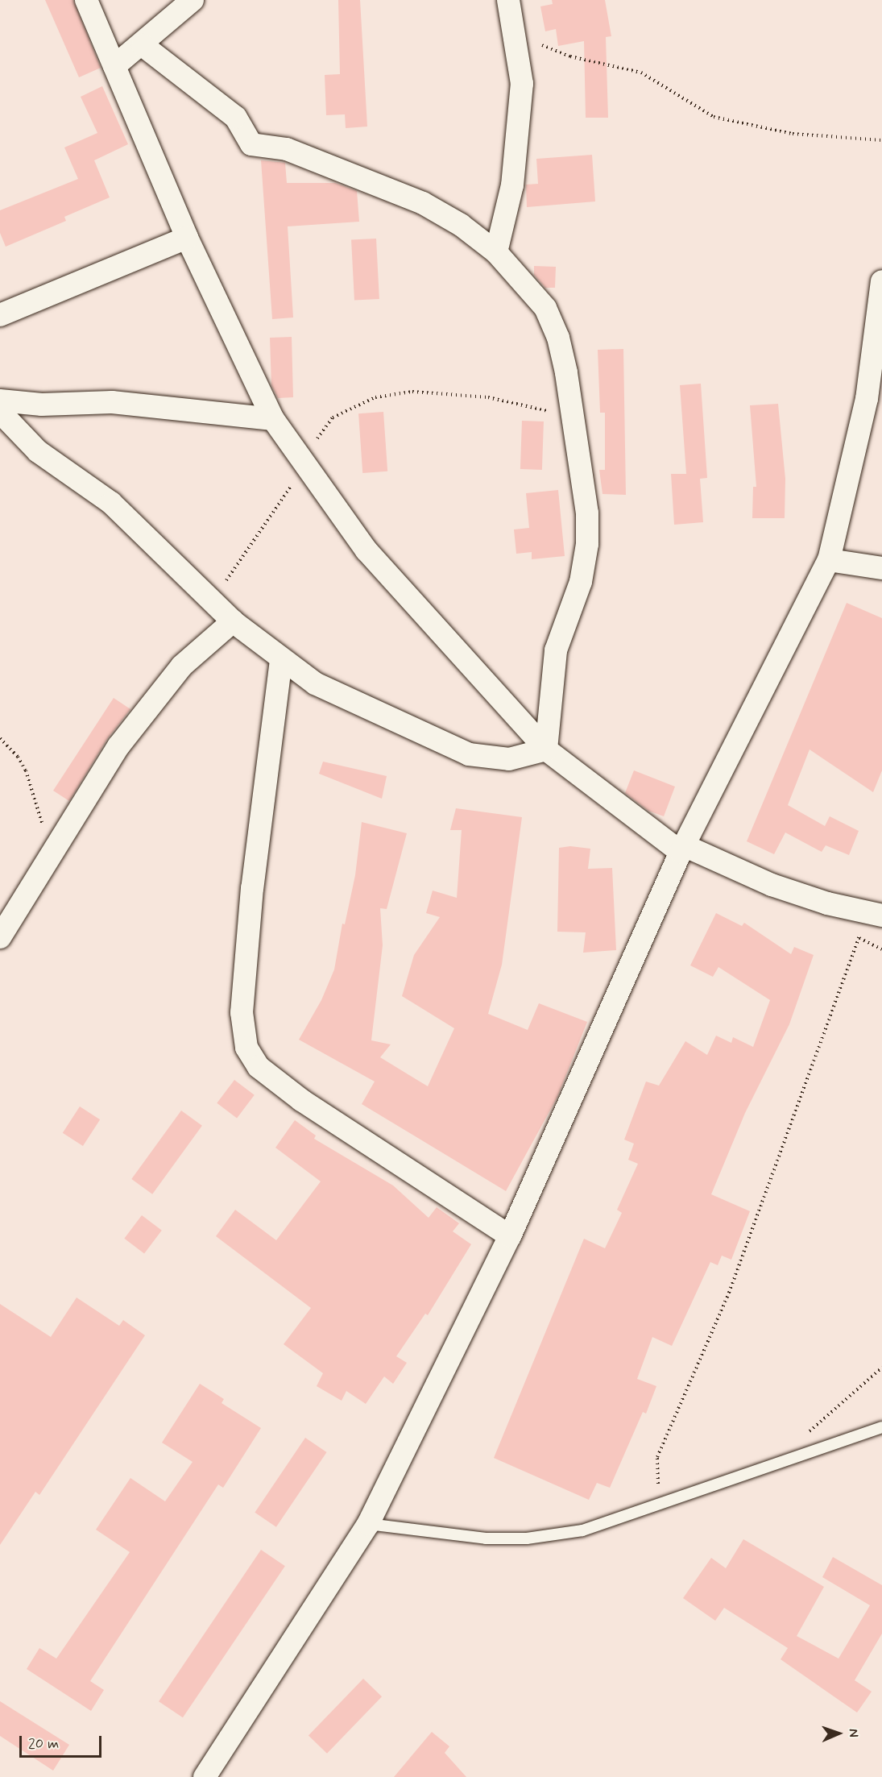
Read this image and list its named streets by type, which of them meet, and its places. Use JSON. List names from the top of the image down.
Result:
{
  "scale_bar": "20 m",
  "north": "right"
}
